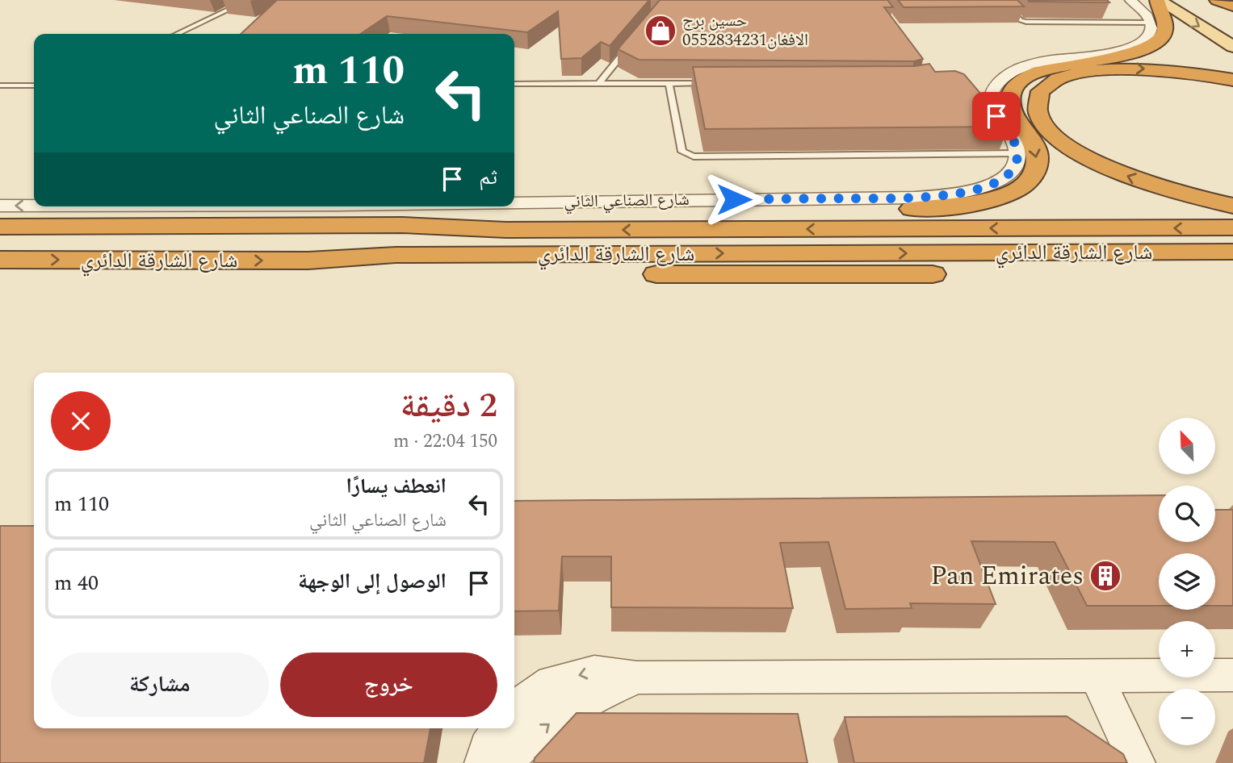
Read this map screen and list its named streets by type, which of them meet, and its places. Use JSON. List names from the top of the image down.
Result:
{
  "streets": {
    "highway": ["شارع الشارقة الدائري"],
    "street": ["شارع الصناعي الثاني"]
  },
  "one_way": ["شارع الصناعي الثاني"],
  "places": {
    "shop": ["حسين برج الافغان0552834231"],
    "building": ["Pan Emirates"]
  },
  "north": "top left",
  "page": {
    "turn": ["110 m", "شارع الصناعي الثاني"],
    "then": "ثم",
    "heading": ["2 دقيقة", "150 m · 22:04"],
    "map_buttons": ["+", "−"],
    "list": [
      {
        "name": "انعطف يسارًا",
        "note": "شارع الصناعي الثاني",
        "value": "110 m"
      },
      {
        "name": "الوصول إلى الوجهة",
        "value": "40 m"
      }
    ],
    "buttons": ["خروج", "مشاركة"]
  }
}
